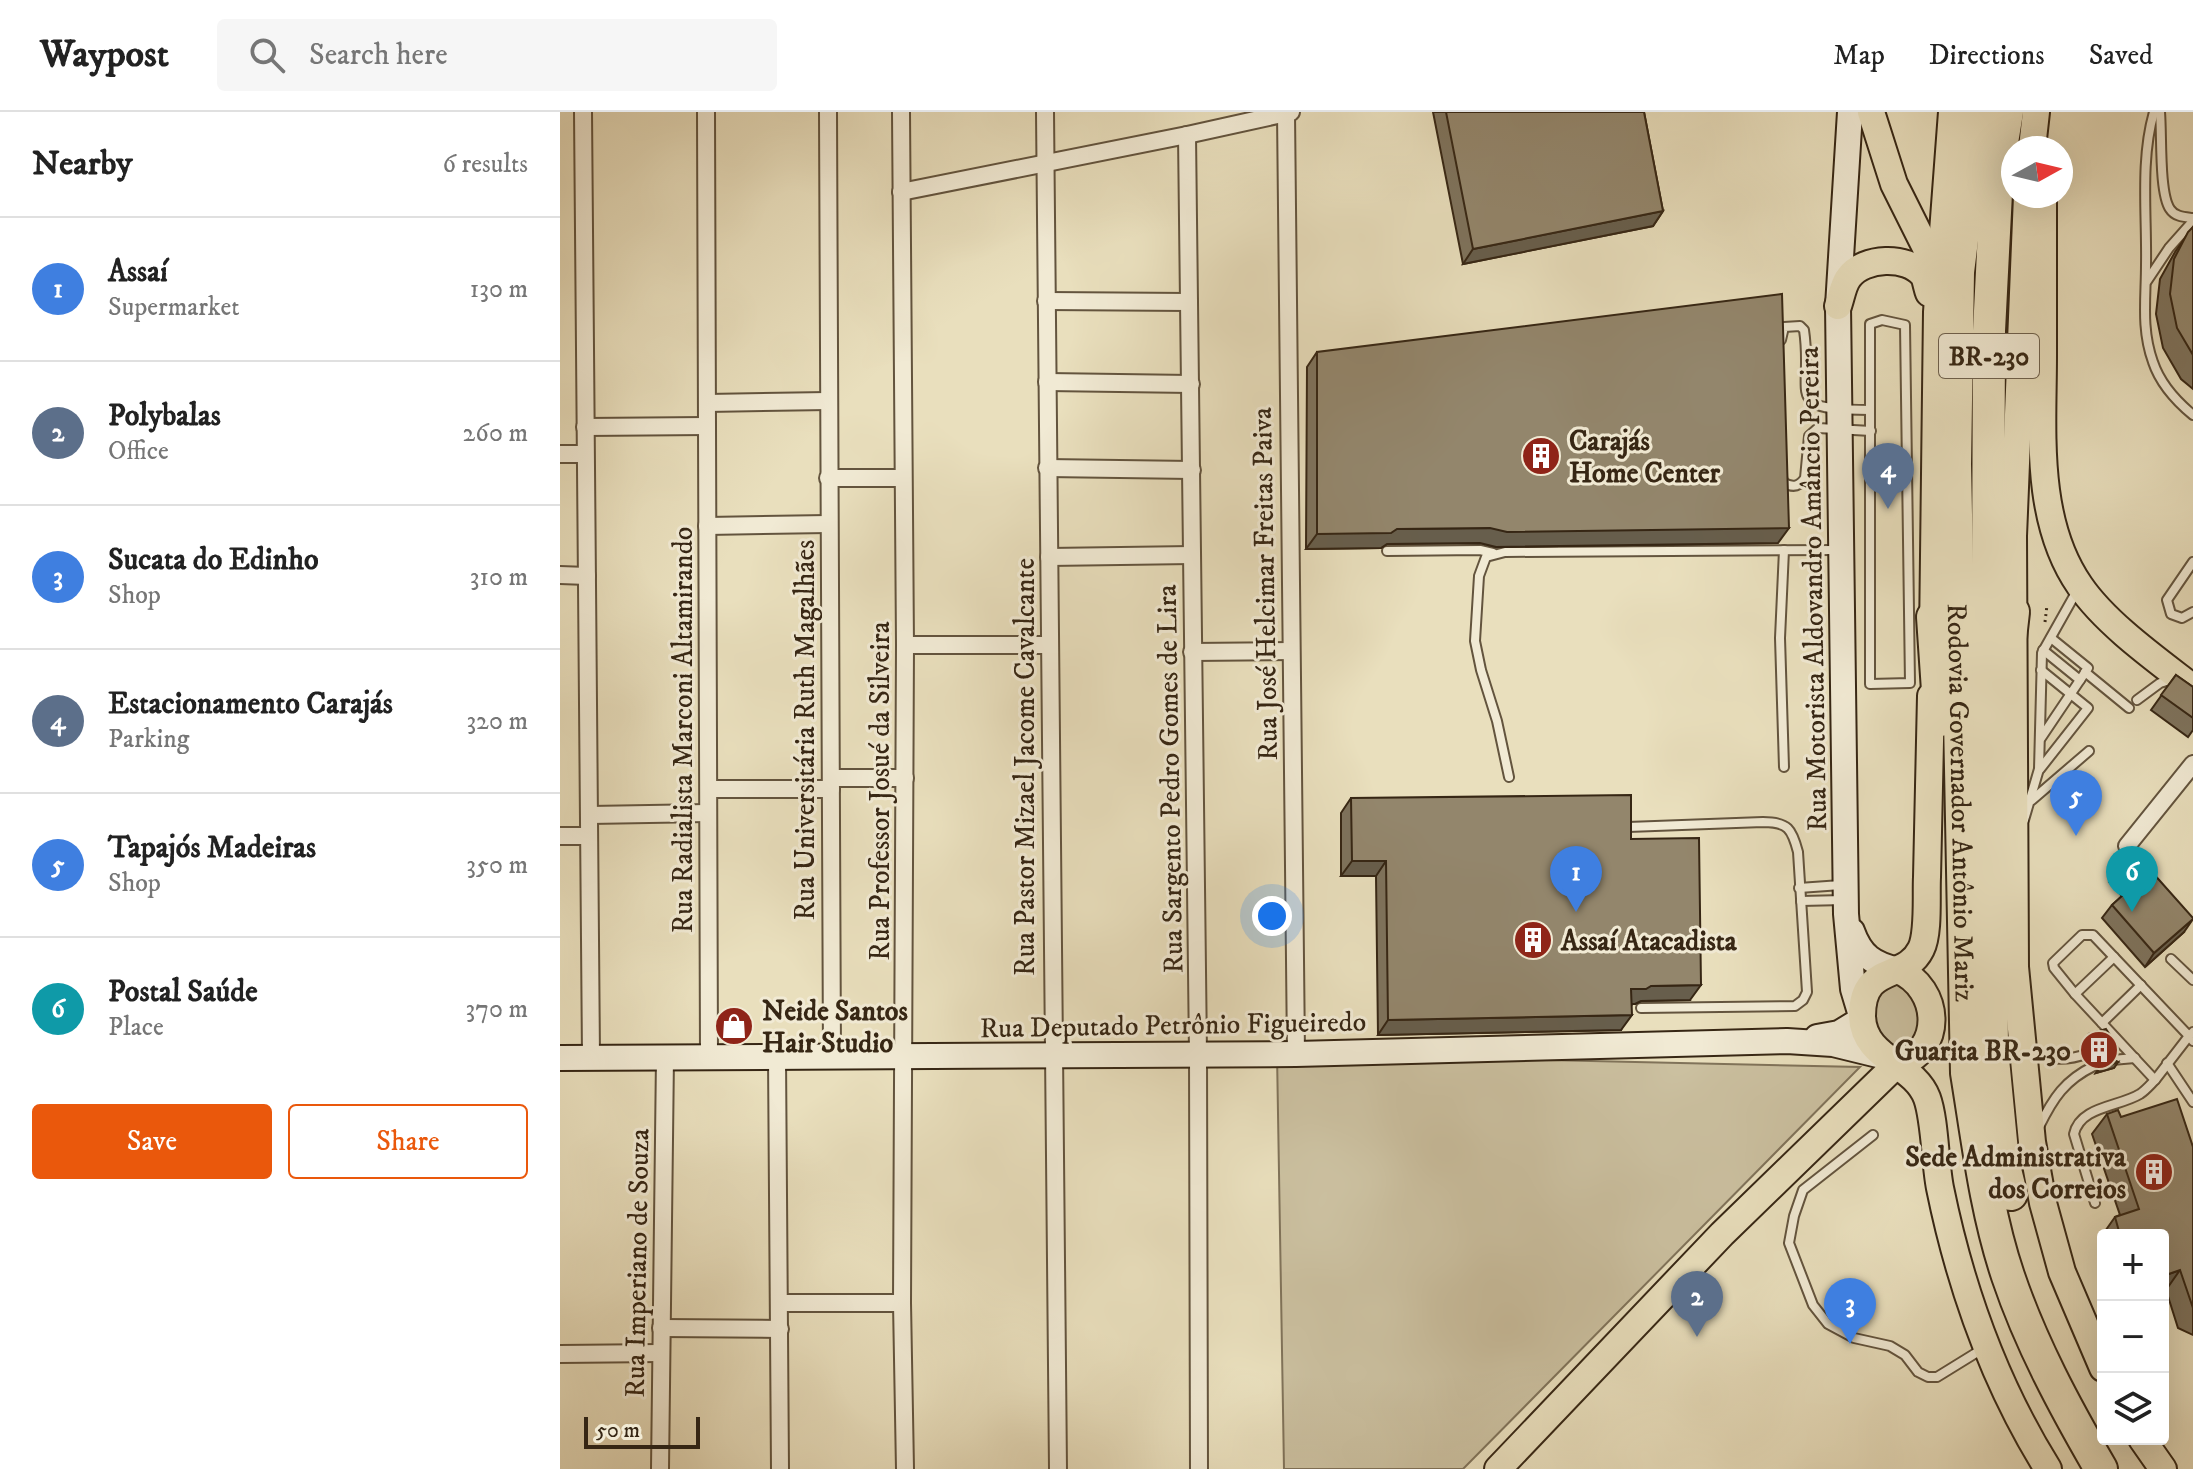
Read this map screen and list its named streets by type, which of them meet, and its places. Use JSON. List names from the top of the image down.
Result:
{
  "streets": {
    "highway": ["BR-230", "Rodovia Governador Antônio Mariz"],
    "street": [
      "Rua José Helcimar Freitas Paiva",
      "Rua Motorista Aldovandro Amâncio Pereira",
      "Rua Radialista Marconi Altamirando",
      "Rua Universitária Ruth Magalhães",
      "Rua Pastor Mizael Jacome Cavalcante",
      "Rua Sargento Pedro Gomes de Lira",
      "Rua Professor Josué da Silveira",
      "Rua Deputado Petrônio Figueiredo",
      "Rua Imperiano de Souza"
    ]
  },
  "crossings": [
    ["Rua José Helcimar Freitas Paiva", "Rua Deputado Petrônio Figueiredo"],
    ["Rua Motorista Aldovandro Amâncio Pereira", "Rua Deputado Petrônio Figueiredo"],
    ["Rua Radialista Marconi Altamirando", "Rua Deputado Petrônio Figueiredo"],
    ["Rua Universitária Ruth Magalhães", "Rua Deputado Petrônio Figueiredo"],
    ["Rua Pastor Mizael Jacome Cavalcante", "Rua Deputado Petrônio Figueiredo"],
    ["Rua Sargento Pedro Gomes de Lira", "Rua Deputado Petrônio Figueiredo"],
    ["Rua Professor Josué da Silveira", "Rua Deputado Petrônio Figueiredo"],
    ["Rua Deputado Petrônio Figueiredo", "Rua Imperiano de Souza"]
  ],
  "places": {
    "building": [
      "Carajás Home Center",
      "Assaí Atacadista",
      "Guarita BR-230",
      "Sede Administrativa dos Correios"
    ],
    "shop": ["Neide Santos Hair Studio"]
  },
  "scale_bar": "50 m",
  "north": "right",
  "page": {
    "header": "Waypost",
    "search": "Search here",
    "nav": ["Map", "Directions", "Saved"],
    "heading": ["Nearby", "6 results"],
    "list": [
      {
        "mark": "1",
        "name": "Assaí",
        "note": "Supermarket",
        "value": "130 m"
      },
      {
        "mark": "2",
        "name": "Polybalas",
        "note": "Office",
        "value": "260 m"
      },
      {
        "mark": "3",
        "name": "Sucata do Edinho",
        "note": "Shop",
        "value": "310 m"
      },
      {
        "mark": "4",
        "name": "Estacionamento Carajás",
        "note": "Parking",
        "value": "320 m"
      },
      {
        "mark": "5",
        "name": "Tapajós Madeiras",
        "note": "Shop",
        "value": "350 m"
      },
      {
        "mark": "6",
        "name": "Postal Saúde",
        "note": "Place",
        "value": "370 m"
      }
    ],
    "pins": [
      "4",
      "5",
      "1",
      "6",
      "2",
      "3"
    ],
    "buttons": ["Save", "Share"],
    "map_buttons": ["+", "−"],
    "scale": "50 m"
  }
}
